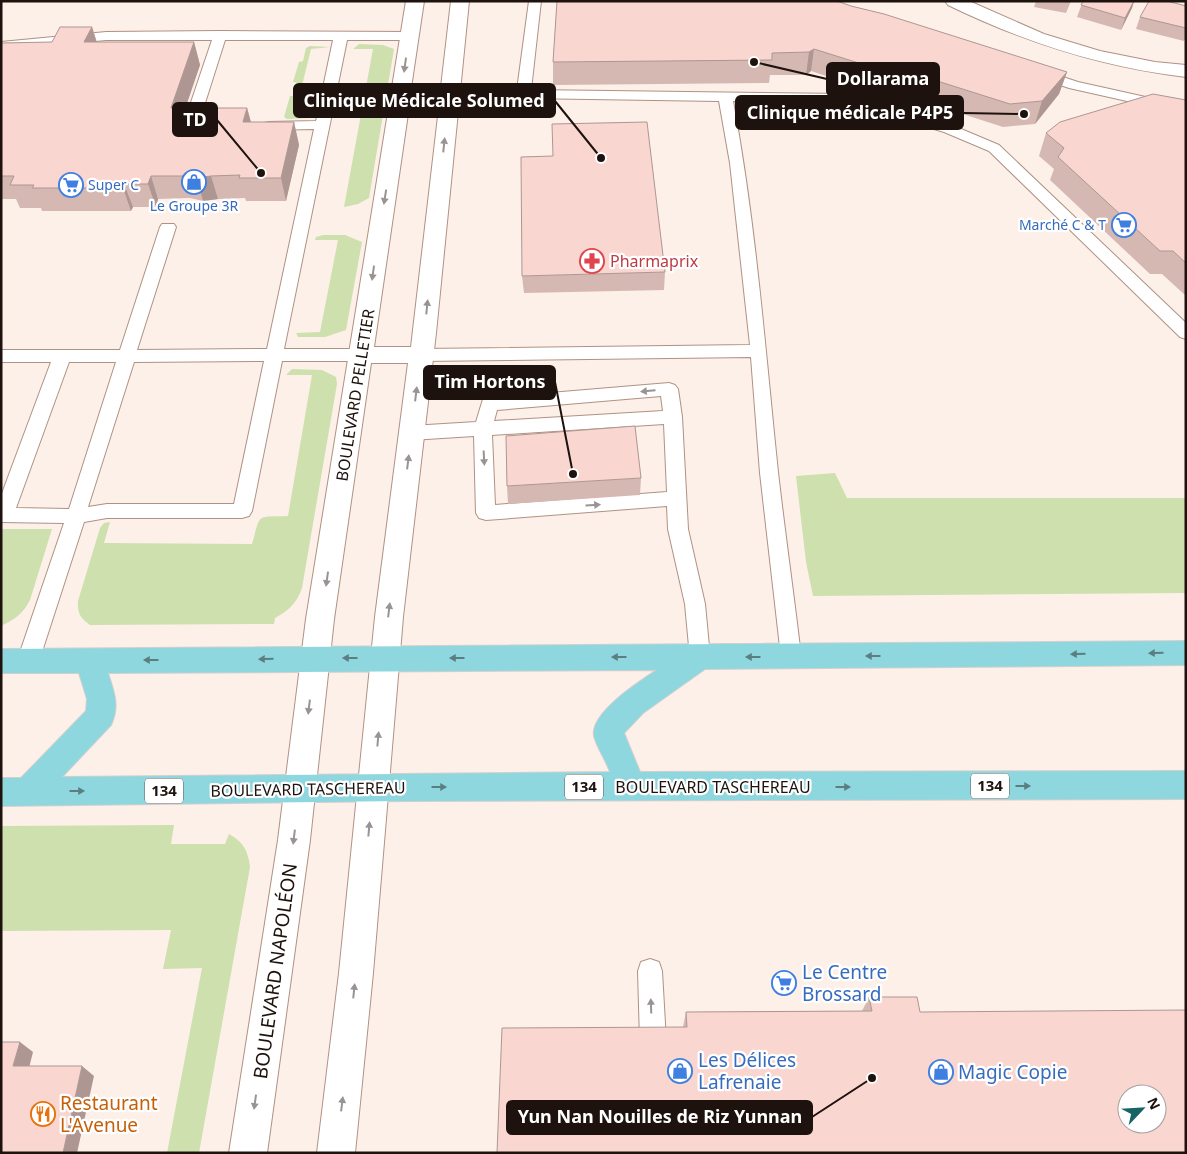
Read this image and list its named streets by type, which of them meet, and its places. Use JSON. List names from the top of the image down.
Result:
{
  "streets": {
    "main road": ["134", "BOULEVARD TASCHEREAU"],
    "street": ["BOULEVARD PELLETIER", "BOULEVARD NAPOLÉON"]
  },
  "crossings": [
    ["BOULEVARD PELLETIER", "BOULEVARD TASCHEREAU"],
    ["BOULEVARD PELLETIER", "BOULEVARD NAPOLÉON"],
    ["BOULEVARD TASCHEREAU", "BOULEVARD NAPOLÉON"]
  ],
  "places": {
    "other": [
      "Dollarama",
      "Clinique médicale P4P5",
      "Clinique Médicale Solumed",
      "TD",
      "Tim Hortons",
      "Yun Nan Nouilles de Riz Yunnan"
    ],
    "shop": ["Le Groupe 3R", "Les Délices Lafrenaie", "Magic Copie"],
    "supermarket": ["Super C", "Marché C & T", "Le Centre Brossard"],
    "pharmacy": ["Pharmaprix"],
    "restaurant": ["Restaurant L'Avenue"]
  },
  "north": "top right"
}
